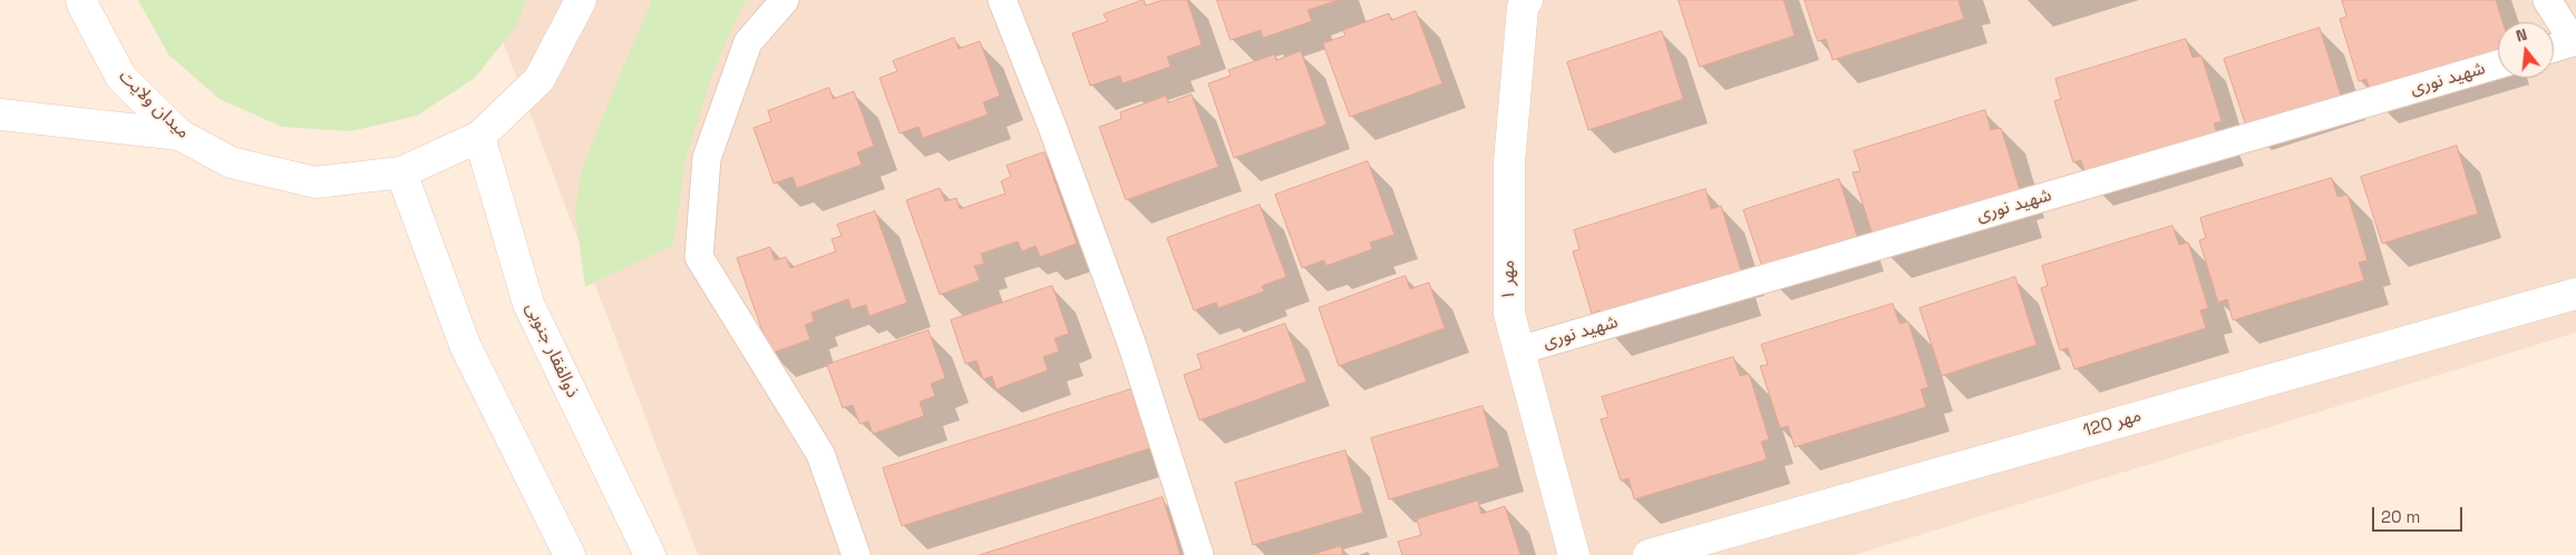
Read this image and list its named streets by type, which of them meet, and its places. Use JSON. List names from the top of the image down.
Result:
{
  "streets": {
    "street": [
      "شهید نوری",
      "میدان ولایت",
      "مهر ۱",
      "ذوالفقار جنوبی",
      "مهر 120"
    ]
  },
  "crossings": [
    ["شهید نوری", "مهر ۱"],
    ["میدان ولایت", "ذوالفقار جنوبی"]
  ],
  "scale_bar": "20 m",
  "north": "top"
}
